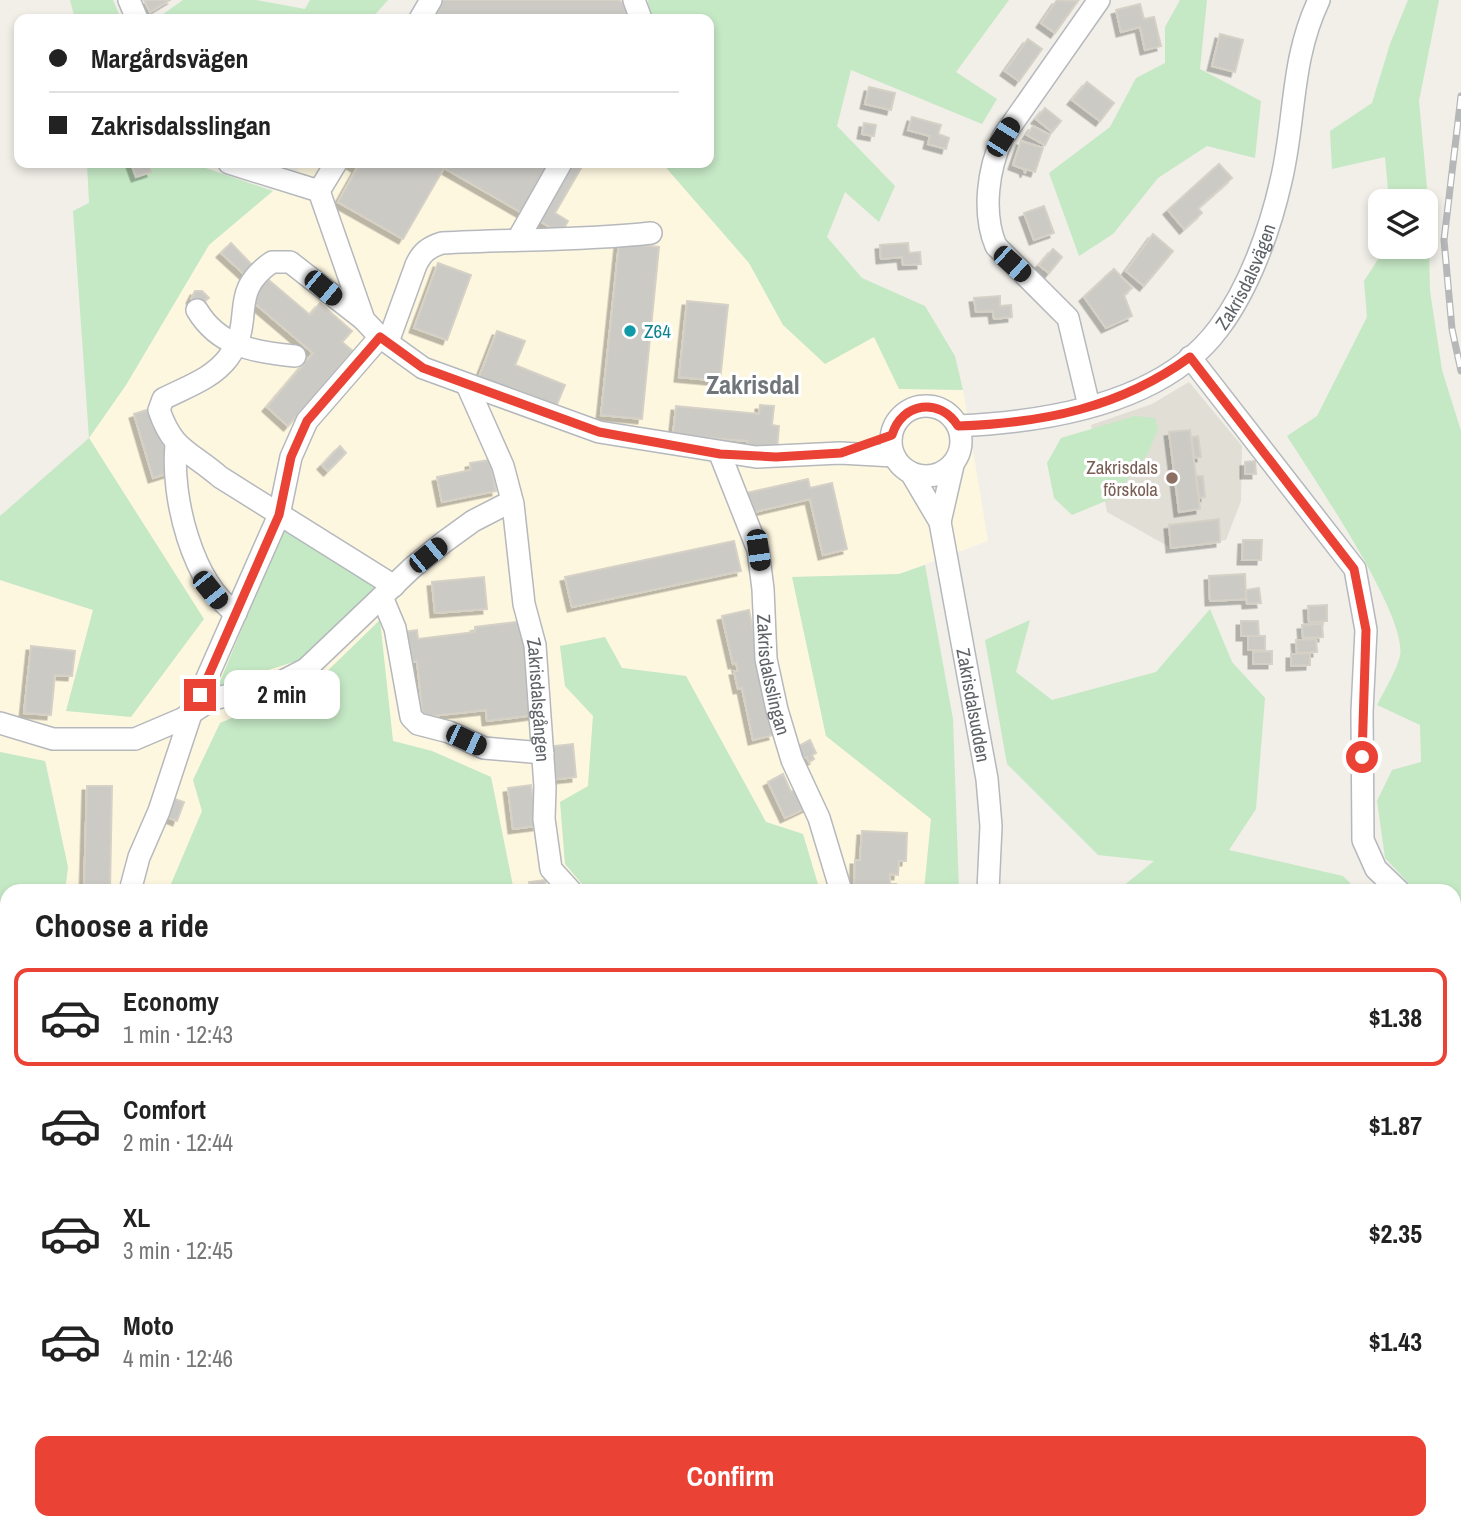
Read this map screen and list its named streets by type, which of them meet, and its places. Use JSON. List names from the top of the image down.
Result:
{
  "streets": {
    "street": [
      "Zakrisdalsvägen",
      "Zakrisdalsslingan",
      "Zakrisdalsgången",
      "Zakrisdalsudden"
    ]
  },
  "crossings": [
    ["Zakrisdalsvägen", "Zakrisdalsudden"]
  ],
  "districts": ["Zakrisdal"],
  "places": ["Z64", "Zakrisdals förskola"],
  "page": {
    "banner": ["Margårdsvägen", "Zakrisdalsslingan"],
    "bubble": "2 min",
    "heading": "Choose a ride",
    "list": [
      {
        "name": "Economy",
        "note": "1 min · 12:43",
        "value": "$1.38"
      },
      {
        "name": "Comfort",
        "note": "2 min · 12:44",
        "value": "$1.87"
      },
      {
        "name": "XL",
        "note": "3 min · 12:45",
        "value": "$2.35"
      },
      {
        "name": "Moto",
        "note": "4 min · 12:46",
        "value": "$1.43"
      }
    ],
    "buttons": "Confirm"
  }
}
